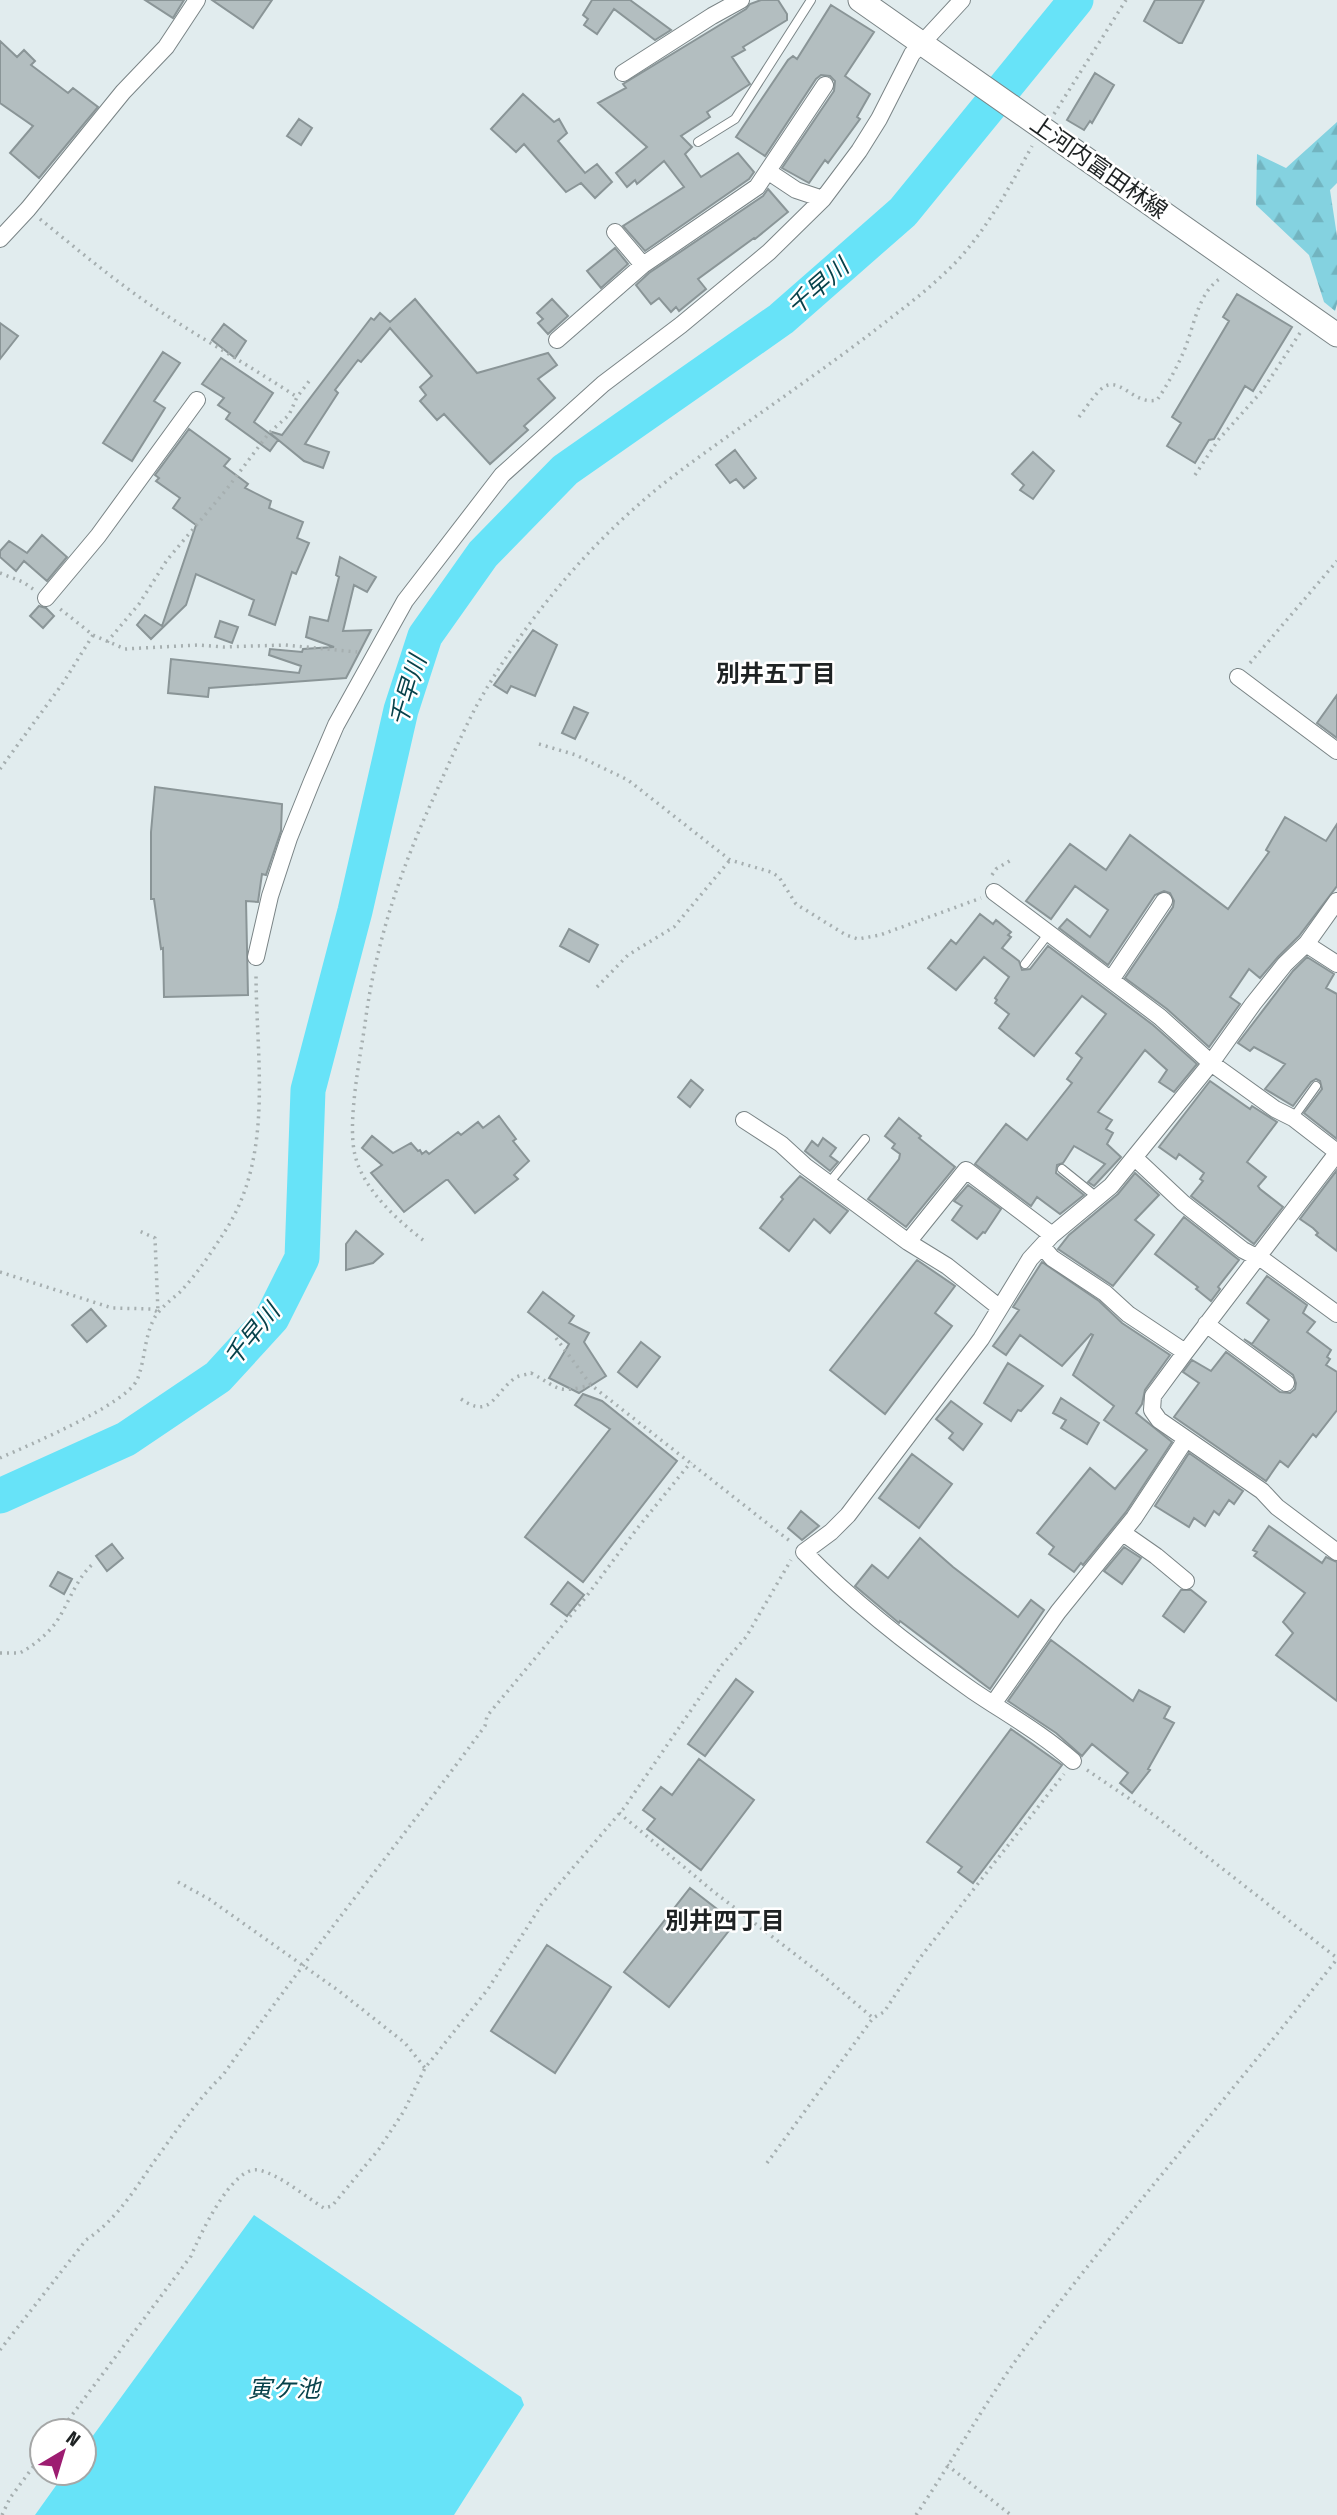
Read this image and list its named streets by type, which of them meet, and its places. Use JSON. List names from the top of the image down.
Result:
{
  "streets": {
    "main road": ["上河内富田林線"]
  },
  "districts": ["別井五丁目", "別井四丁目"],
  "water": ["千早川", "寅ケ池"],
  "north": "top right"
}
